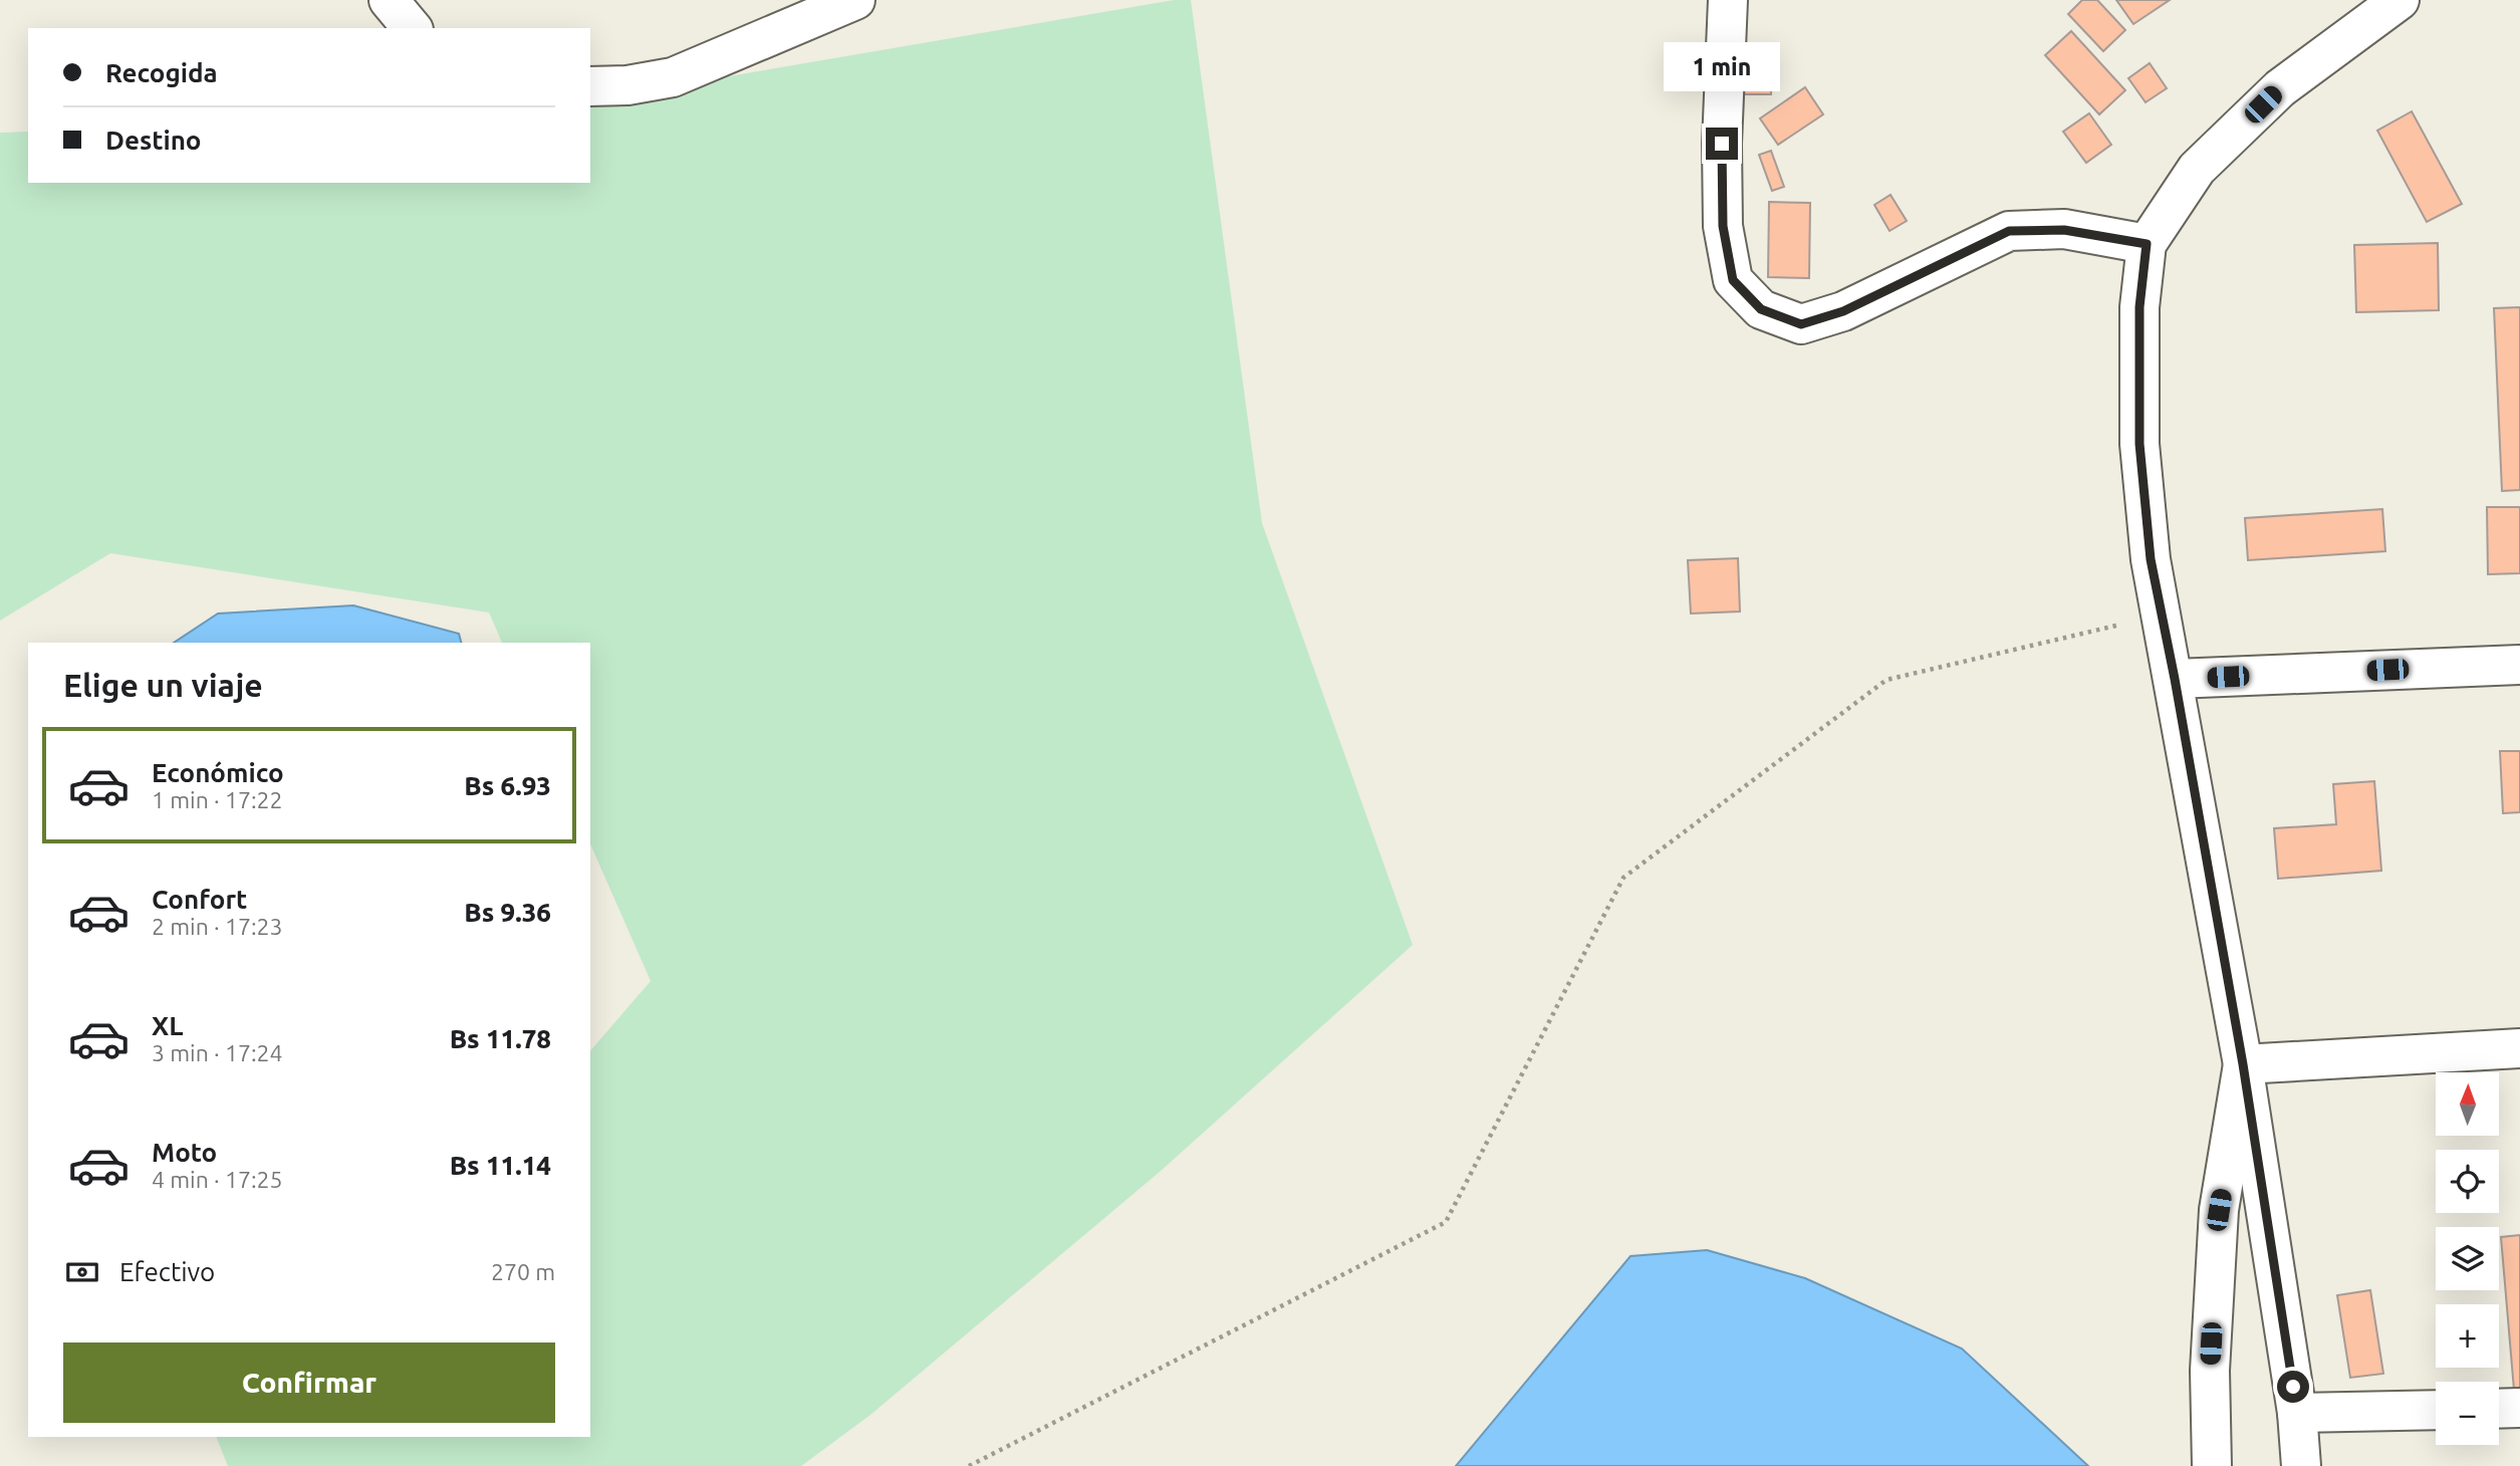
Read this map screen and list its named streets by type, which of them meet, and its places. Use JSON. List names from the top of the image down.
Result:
{
  "north": "top",
  "page": {
    "banner": ["Recogida", "Destino"],
    "bubble": "1 min",
    "heading": "Elige un viaje",
    "list": [
      {
        "name": "Económico",
        "note": "1 min · 17:22",
        "value": "Bs 6.93"
      },
      {
        "name": "Confort",
        "note": "2 min · 17:23",
        "value": "Bs 9.36"
      },
      {
        "name": "XL",
        "note": "3 min · 17:24",
        "value": "Bs 11.78"
      },
      {
        "name": "Moto",
        "note": "4 min · 17:25",
        "value": "Bs 11.14"
      }
    ],
    "map_buttons": ["+", "−"],
    "pay": ["Efectivo", "270 m"],
    "buttons": "Confirmar"
  }
}
